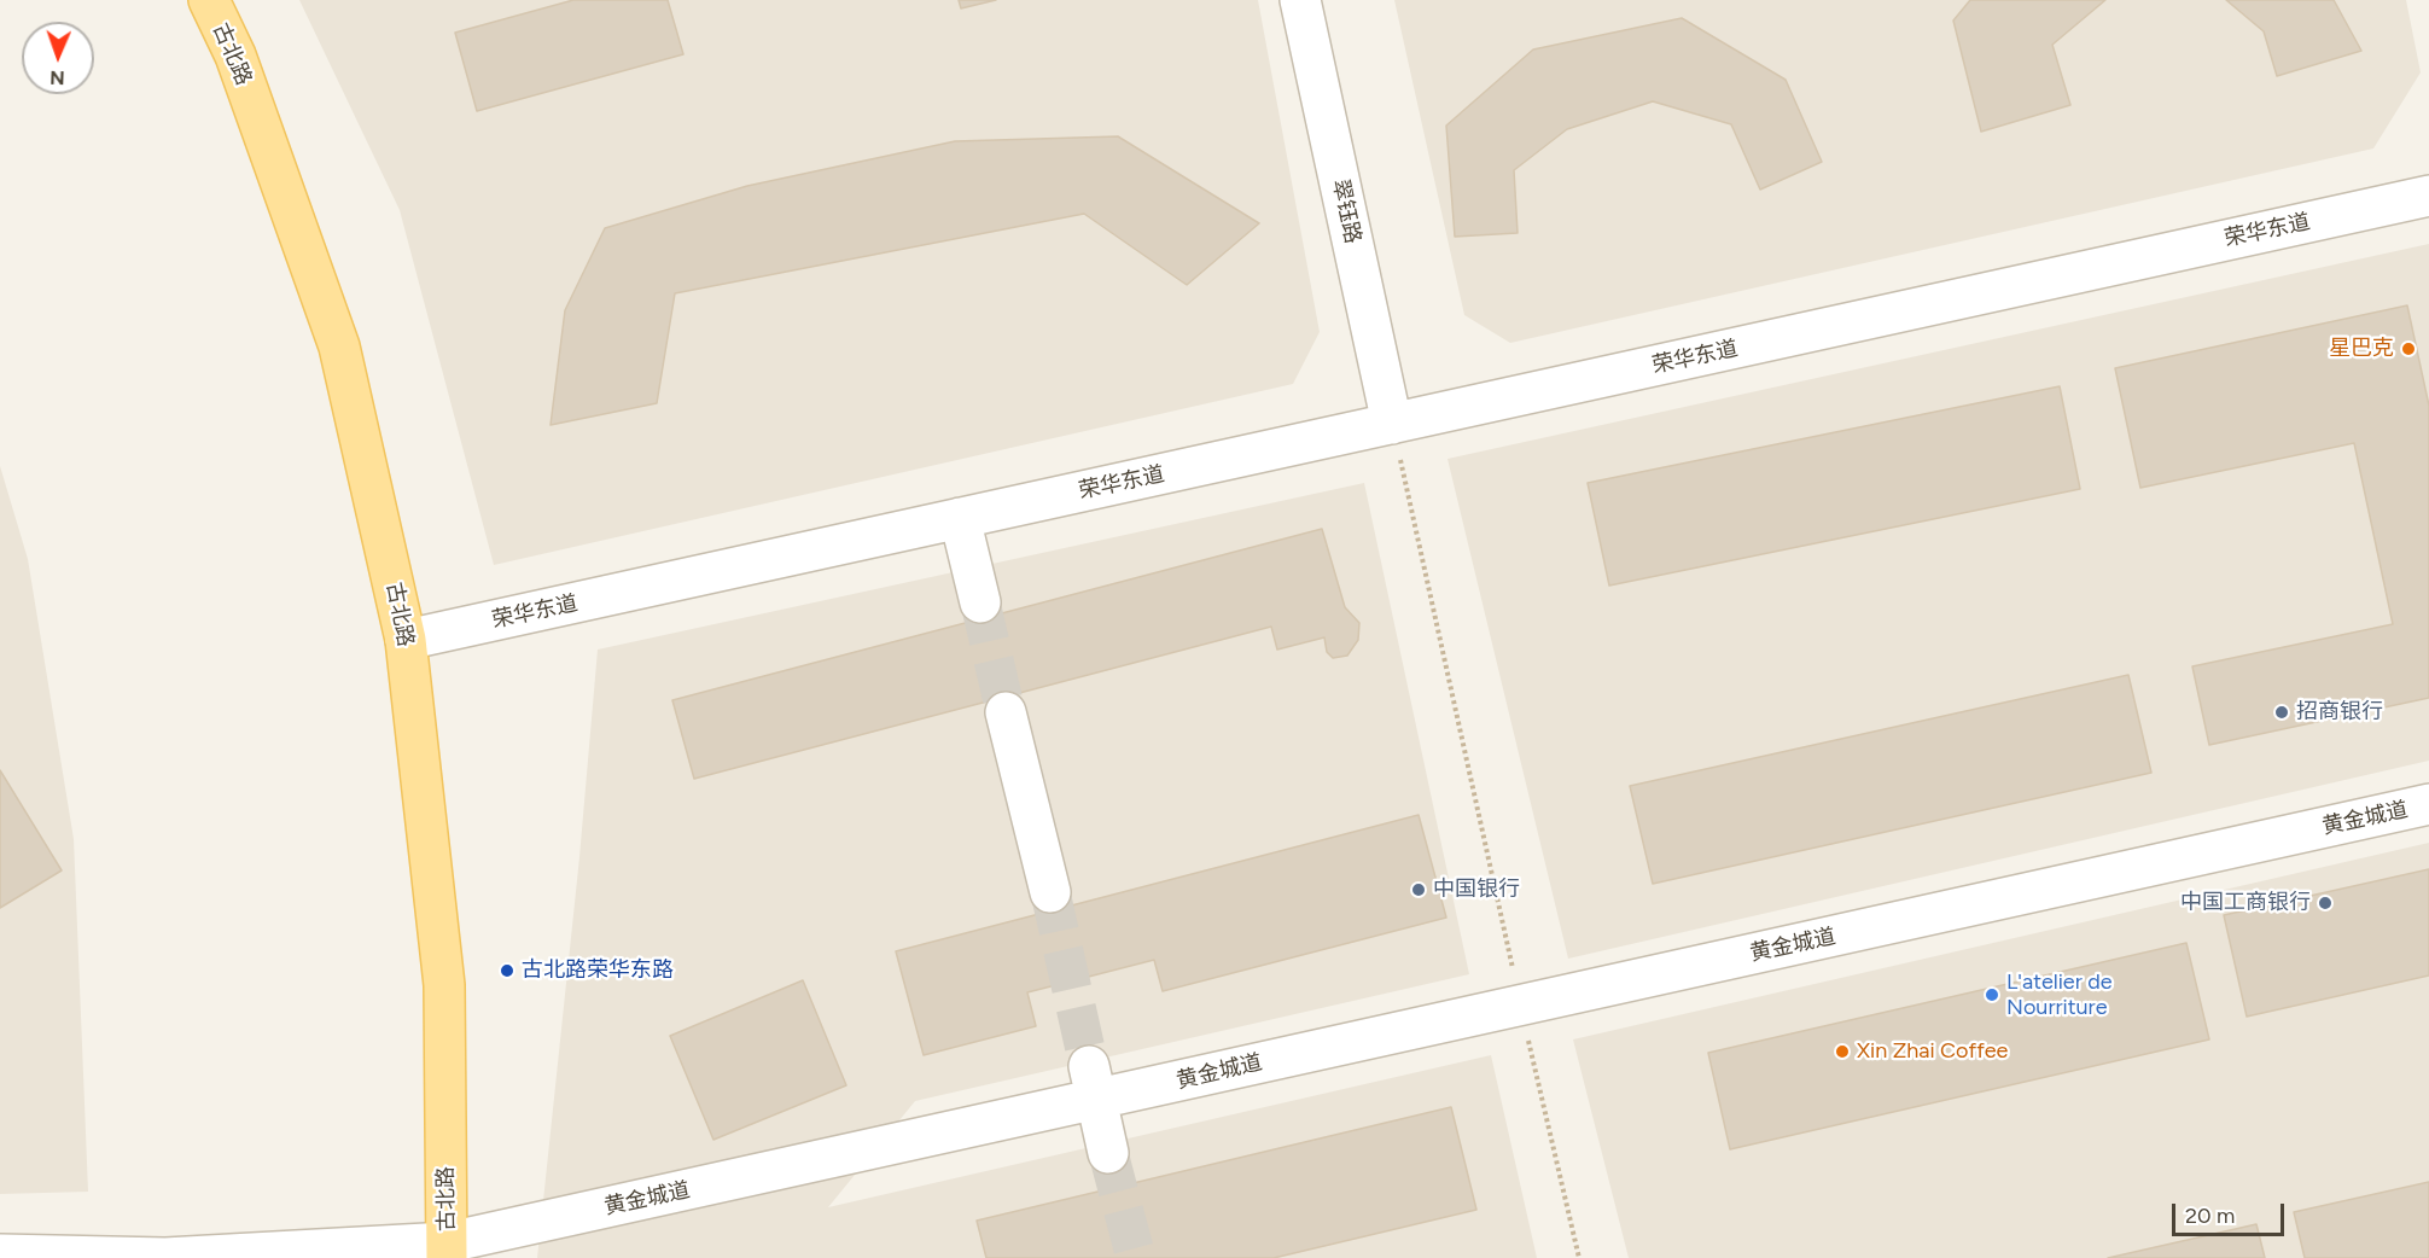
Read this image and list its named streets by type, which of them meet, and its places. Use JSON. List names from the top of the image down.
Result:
{
  "streets": {
    "main road": ["古北路"],
    "street": ["翠钰路", "荣华东道", "黄金城道"]
  },
  "crossings": [
    ["古北路", "荣华东道"],
    ["古北路", "黄金城道"],
    ["翠钰路", "荣华东道"]
  ],
  "places": [
    "星巴克",
    "招商银行",
    "中国银行",
    "中国工商银行",
    "古北路荣华东路",
    "L'atelier de Nourriture",
    "Xin Zhai Coffee"
  ],
  "scale_bar": "20 m",
  "north": "bottom"
}
